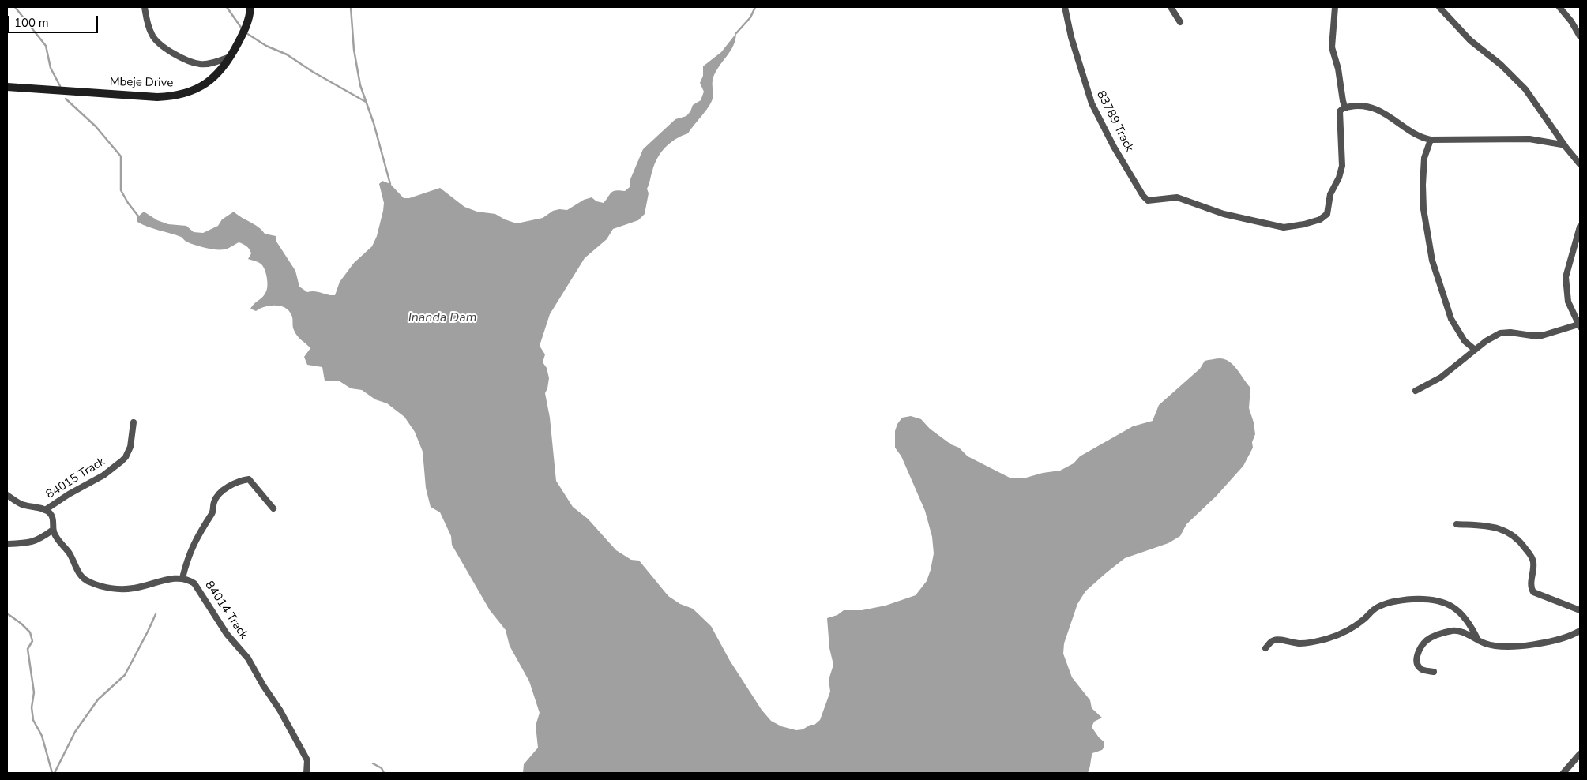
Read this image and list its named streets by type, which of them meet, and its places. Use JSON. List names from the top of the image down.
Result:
{
  "streets": {
    "street": [
      "Mbeje Drive",
      "83789 Track",
      "84015 Track",
      "84014 Track"
    ]
  },
  "water": ["Inanda Dam"],
  "scale_bar": "100 m"
}
